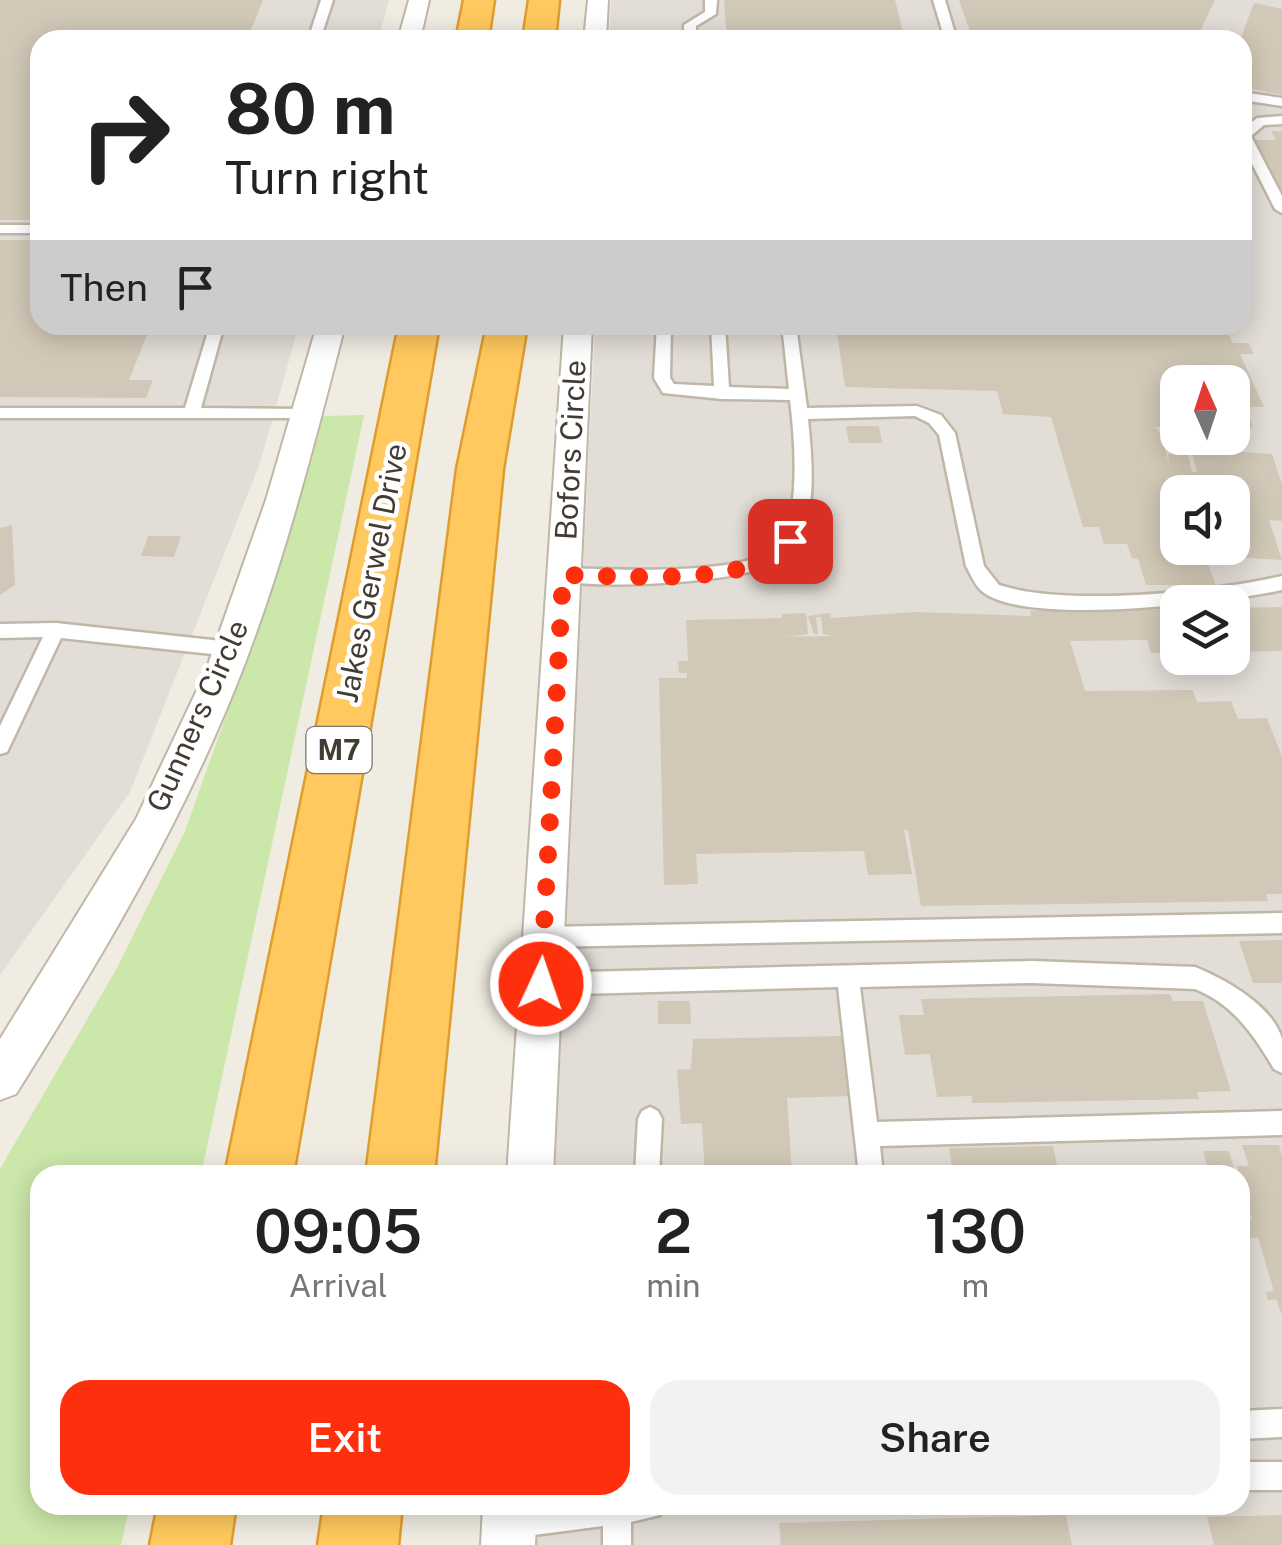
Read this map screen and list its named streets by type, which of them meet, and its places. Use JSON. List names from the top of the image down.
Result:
{
  "streets": {
    "highway": ["Jakes Gerwel Drive", "M7"],
    "street": ["Bofors Circle", "Gunners Circle"]
  },
  "north": "top",
  "page": {
    "turn": ["80 m", "Turn right"],
    "then": "Then",
    "eta": [
      "09:05",
      "Arrival",
      "2",
      "min",
      "130",
      "m"
    ],
    "buttons": ["Exit", "Share"]
  }
}
